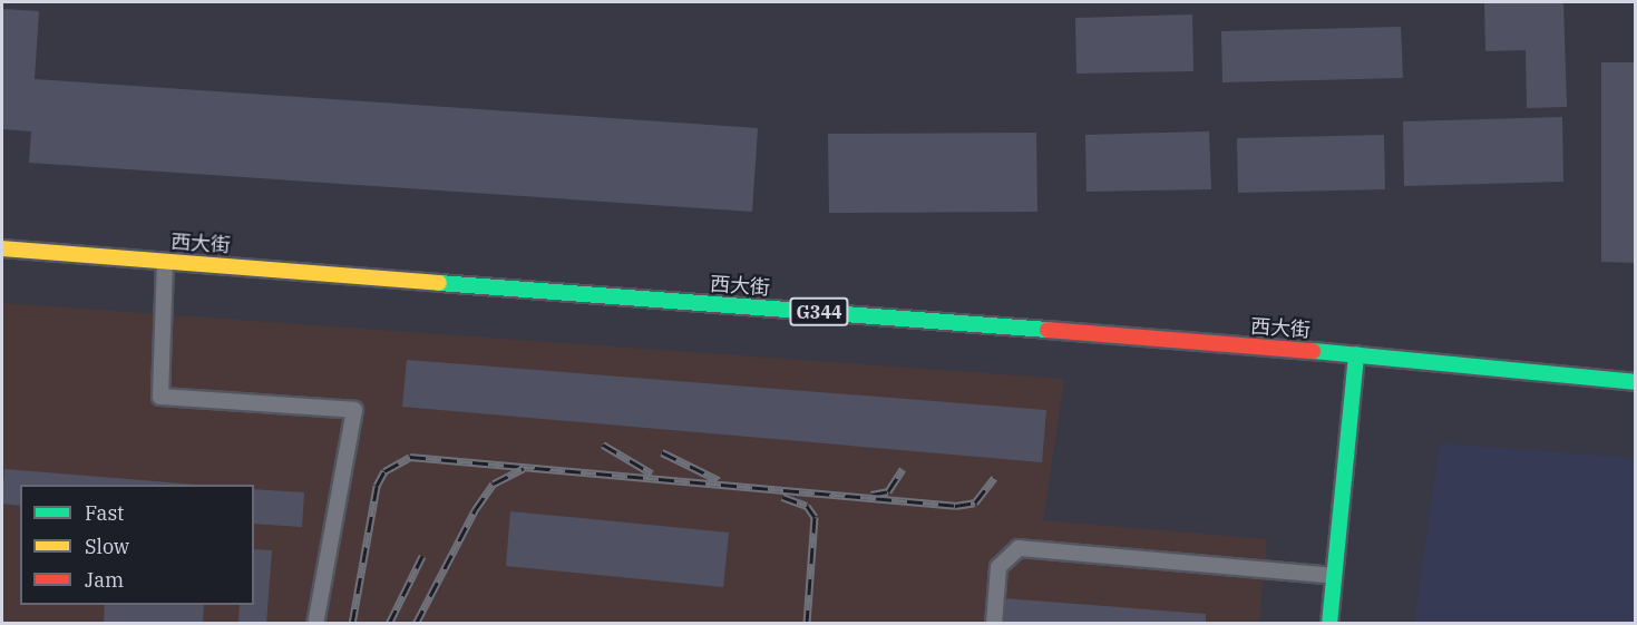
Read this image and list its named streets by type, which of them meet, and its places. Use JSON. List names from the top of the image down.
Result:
{
  "streets": {
    "main road": ["西大街", "G344"]
  },
  "legend": ["Fast", "Slow", "Jam"]
}
